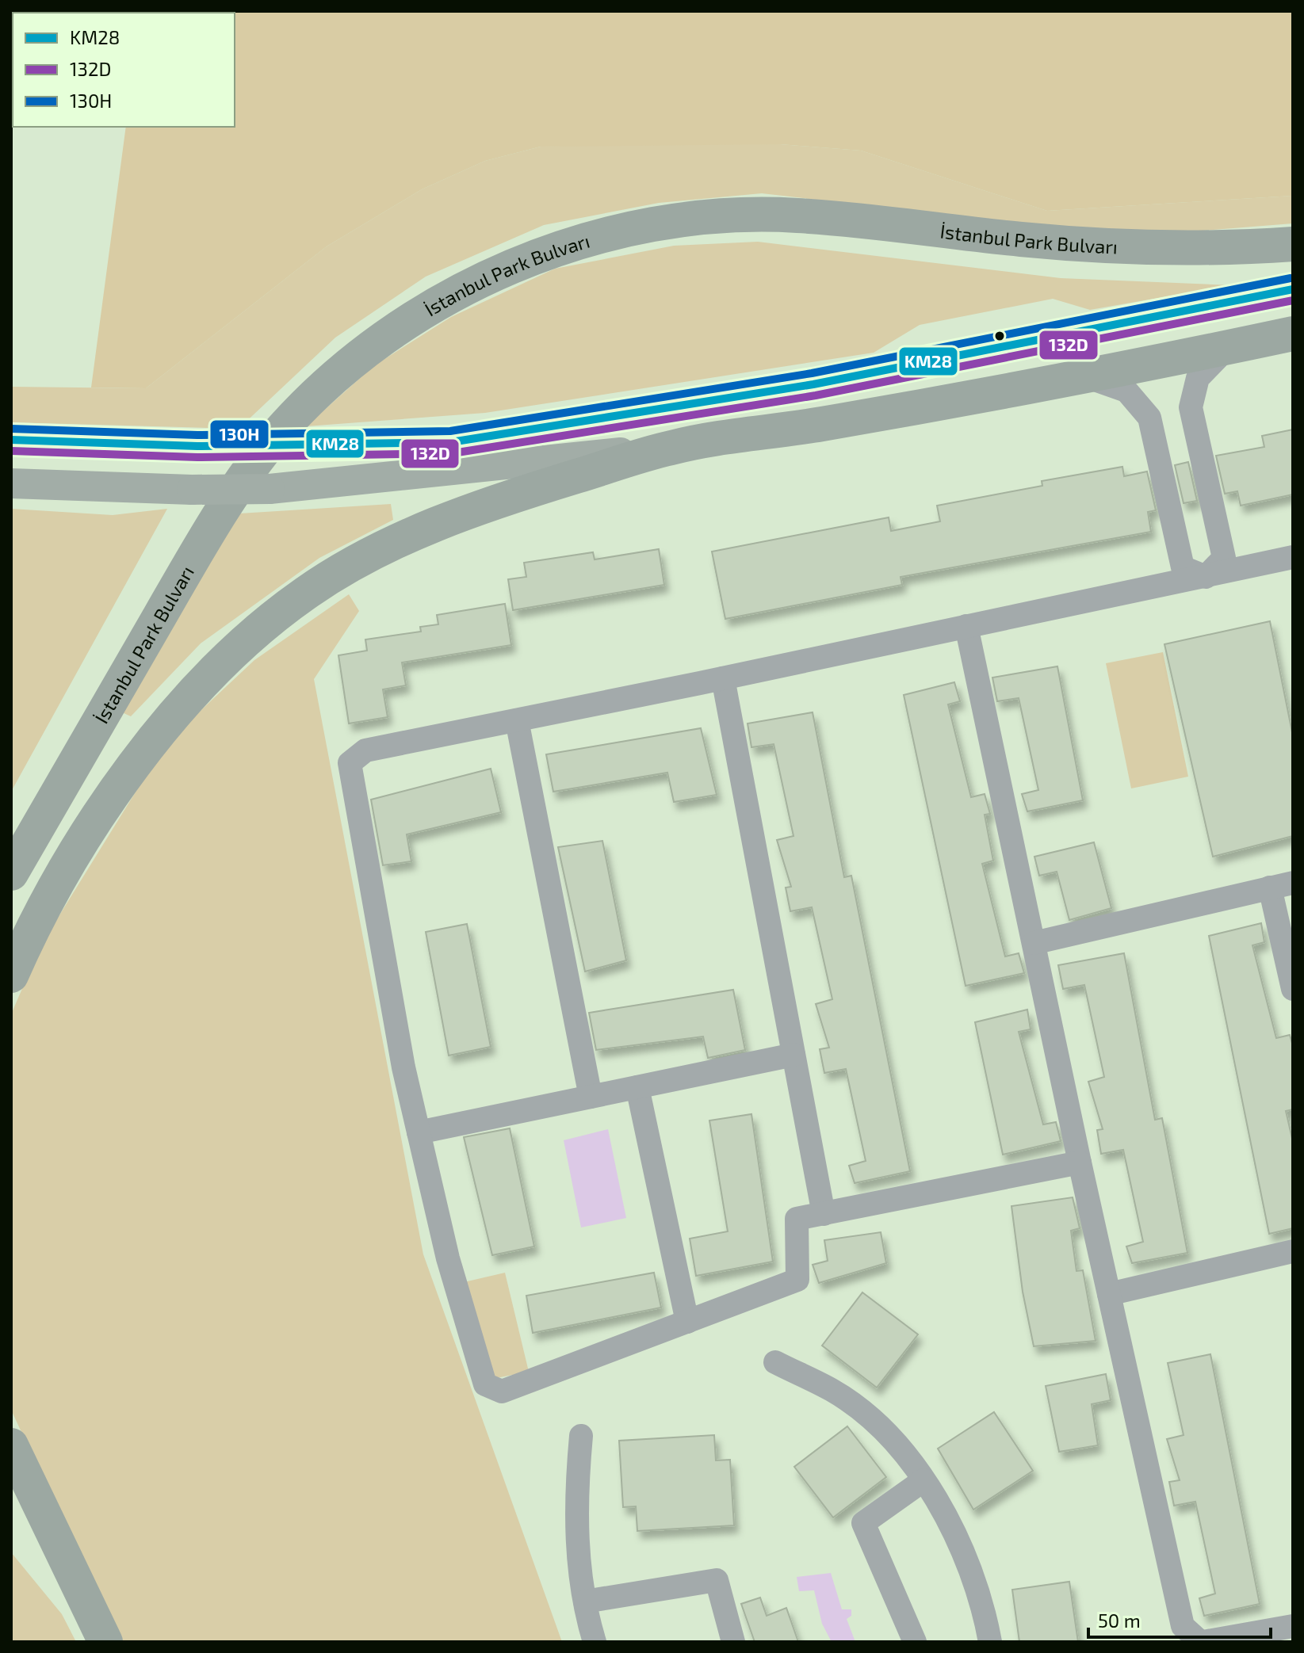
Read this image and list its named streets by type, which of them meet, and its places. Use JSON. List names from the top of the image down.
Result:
{
  "streets": {
    "highway": ["İstanbul Park Bulvarı"]
  },
  "lines": ["transit line 130H", "transit line KM28", "transit line 132D"],
  "legend": ["KM28", "132D", "130H"],
  "scale_bar": "50 m"
}
